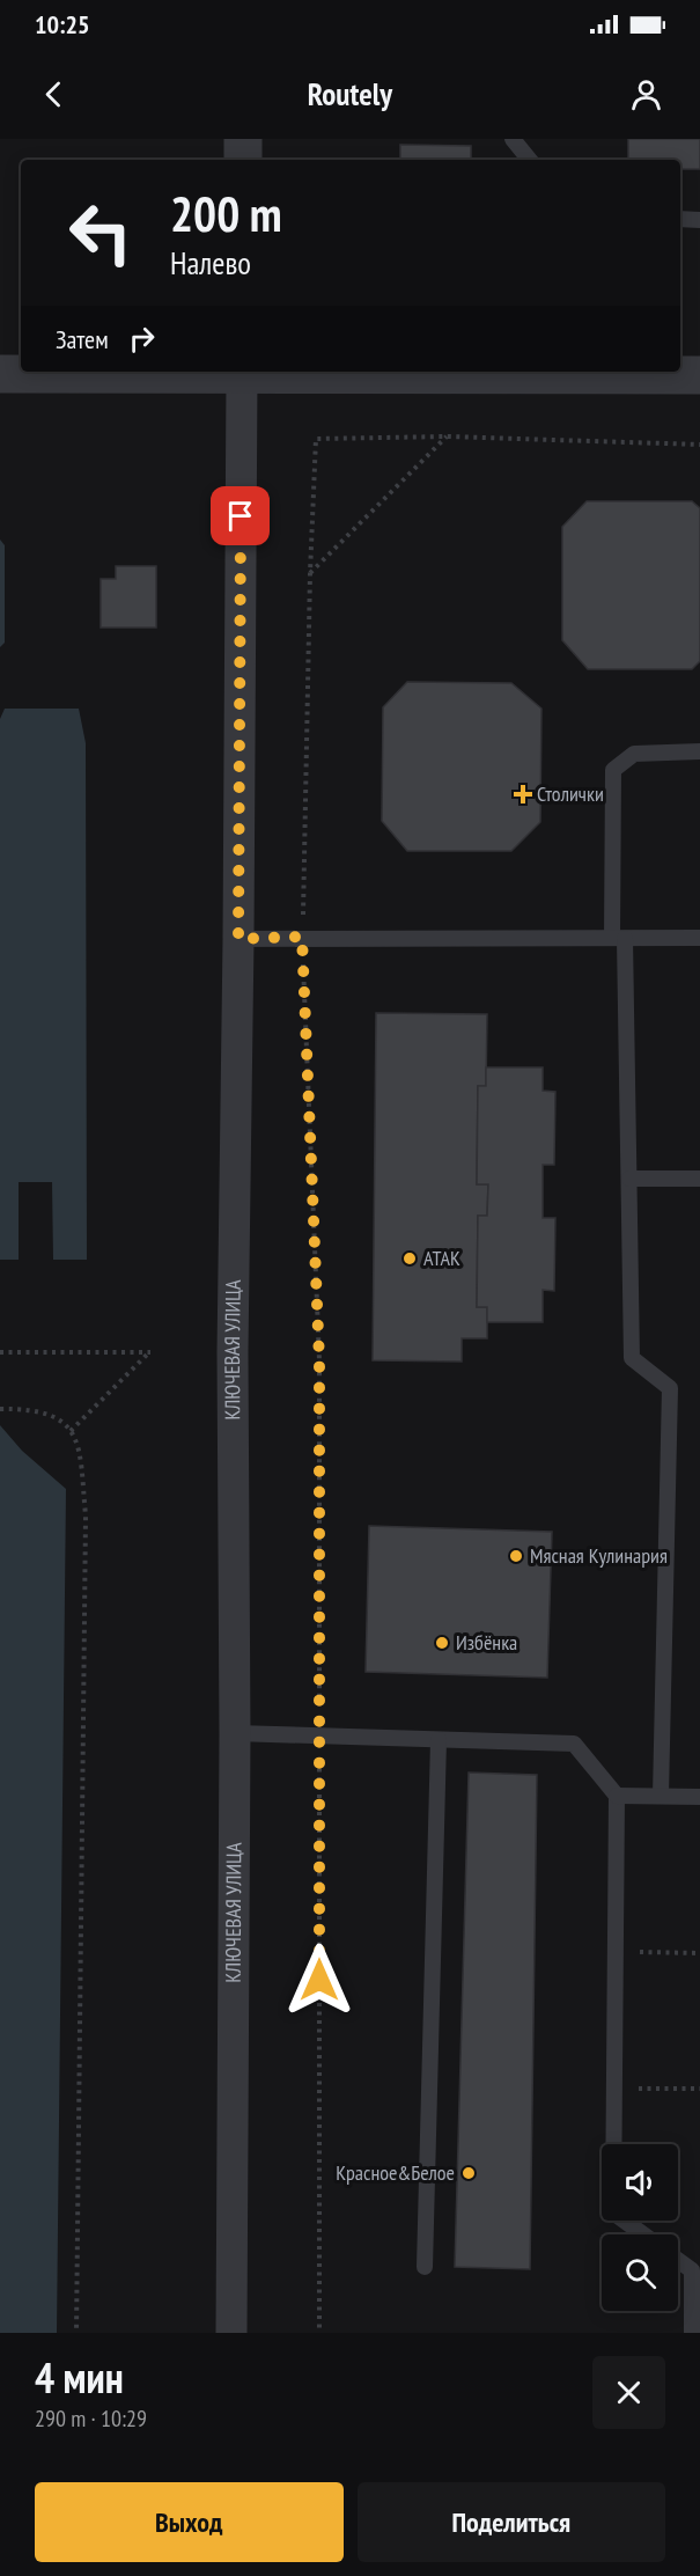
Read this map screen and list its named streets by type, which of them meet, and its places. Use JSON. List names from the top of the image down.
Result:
{
  "streets": {
    "street": ["КЛЮЧЕВАЯ УЛИЦА"]
  },
  "places": {
    "health": ["Столички"],
    "other": [
      "АТАК",
      "Мясная Кулинария",
      "Избёнка",
      "Красное&Белое"
    ]
  },
  "page": {
    "status": "10:25",
    "header": "Routely",
    "turn": ["200 m", "Налево"],
    "then": "Затем",
    "heading": ["4 мин", "290 m · 10:29"],
    "buttons": ["Выход", "Поделиться"]
  }
}
